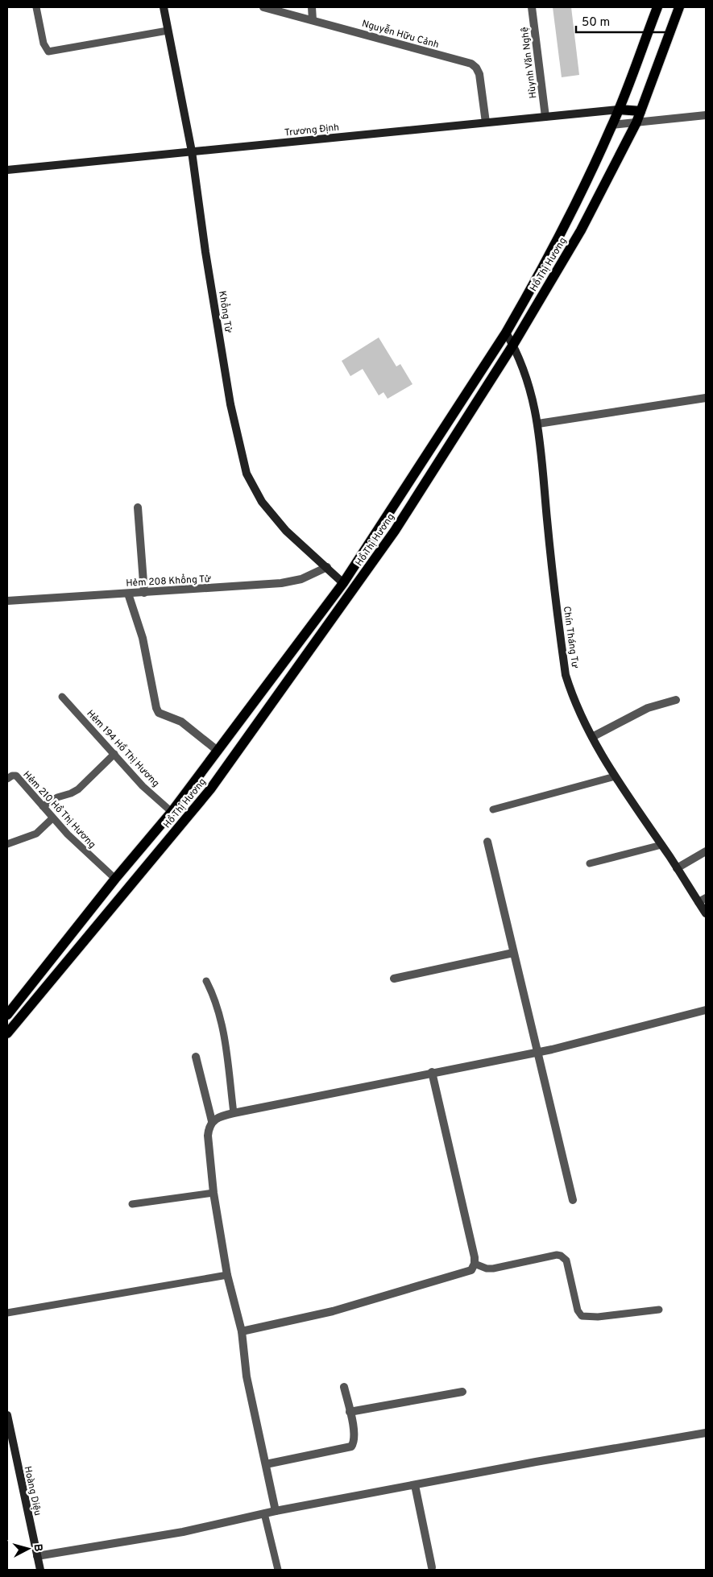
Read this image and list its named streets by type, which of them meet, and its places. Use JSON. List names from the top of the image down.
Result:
{
  "streets": {
    "main road": ["Hồ Thị Hương"],
    "street": [
      "Nguyễn Hữu Cảnh",
      "Hùynh Văn Nghệ",
      "Trương Định",
      "Khổng Tử",
      "Hẻm 208 Khổng Tử",
      "Chín Tháng Tư",
      "Hoàng Diệu"
    ],
    "lane": ["Hẻm 194 Hồ Thị Hương", "Hẻm 210 Hồ Thị Hương"]
  },
  "crossings": [
    ["Nguyễn Hữu Cảnh", "Trương Định"],
    ["Hùynh Văn Nghệ", "Trương Định"],
    ["Trương Định", "Hồ Thị Hương"],
    ["Trương Định", "Khổng Tử"],
    ["Hồ Thị Hương", "Khổng Tử"],
    ["Hồ Thị Hương", "Chín Tháng Tư"],
    ["Hồ Thị Hương", "Hẻm 194 Hồ Thị Hương"],
    ["Hồ Thị Hương", "Hẻm 210 Hồ Thị Hương"],
    ["Khổng Tử", "Hẻm 208 Khổng Tử"]
  ],
  "scale_bar": "50 m",
  "north": "right"
}
